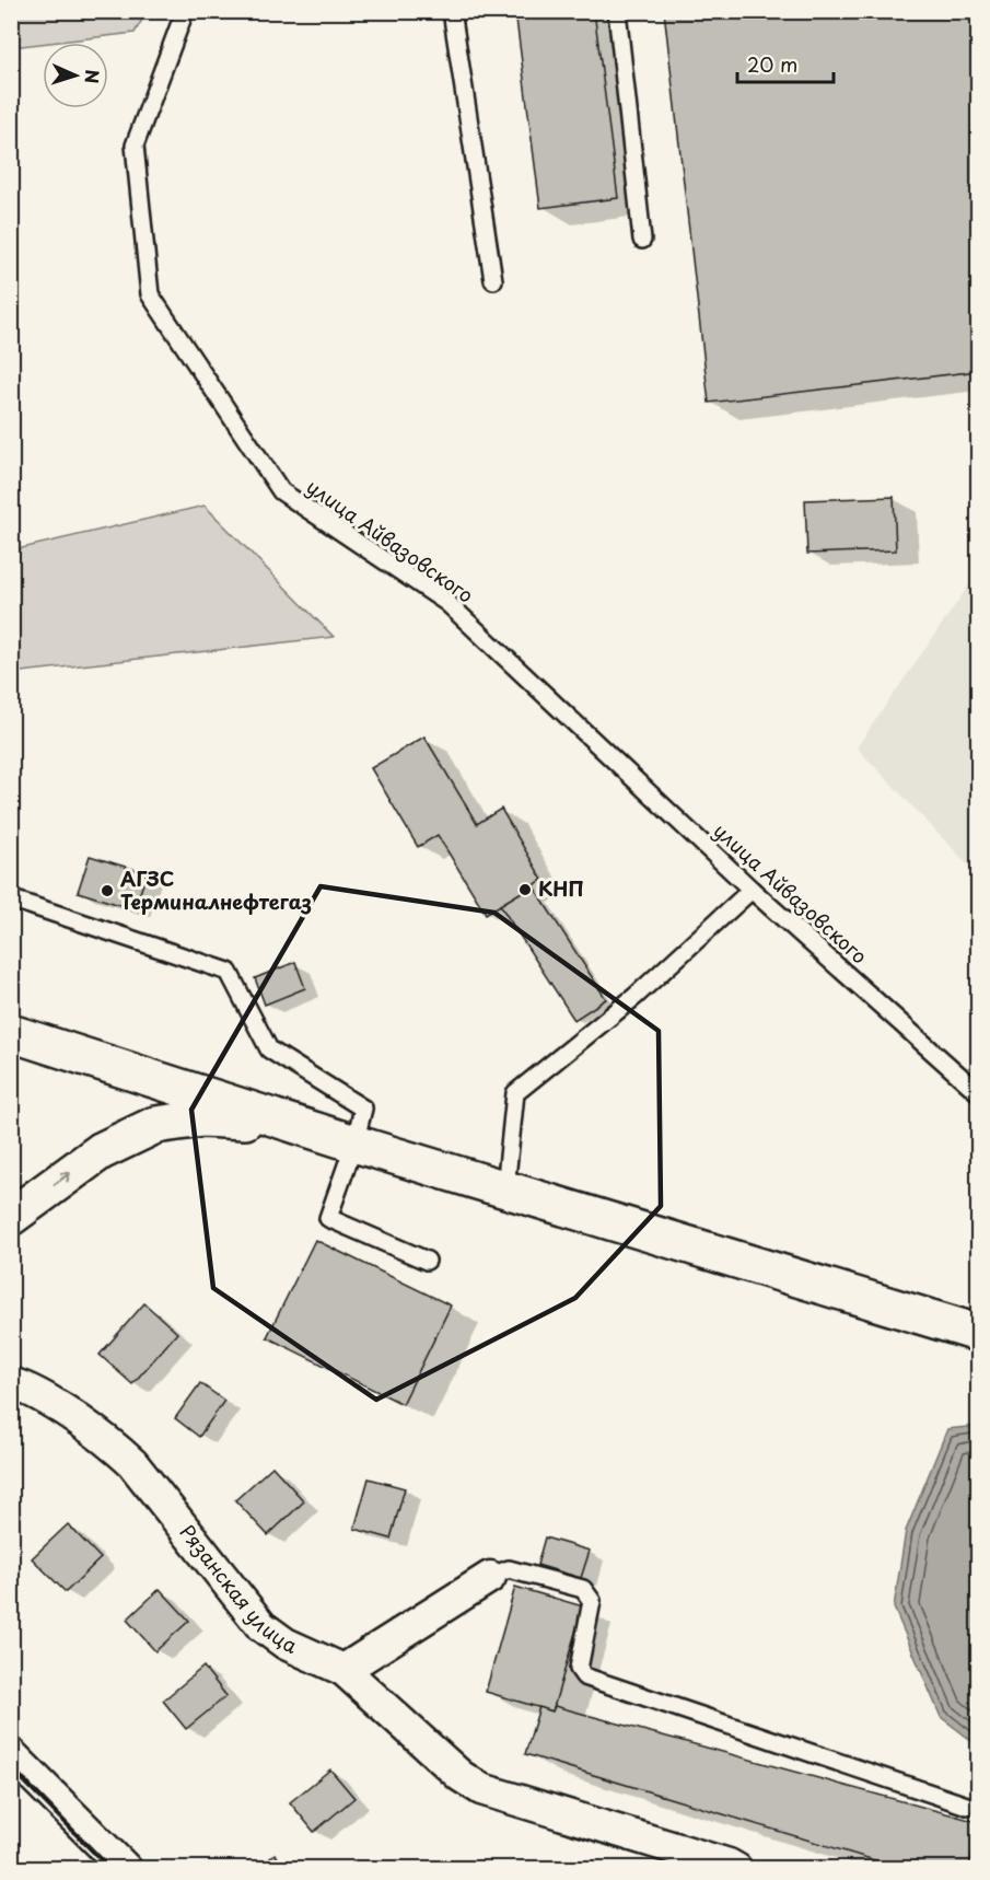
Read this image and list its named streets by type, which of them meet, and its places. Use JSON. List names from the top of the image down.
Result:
{
  "streets": {
    "street": ["Рязанская улица"],
    "lane": ["улица Айвазовского"]
  },
  "places": ["КНП", "АГЗС Терминалнефтегаз"],
  "scale_bar": "20 m",
  "north": "right"
}
